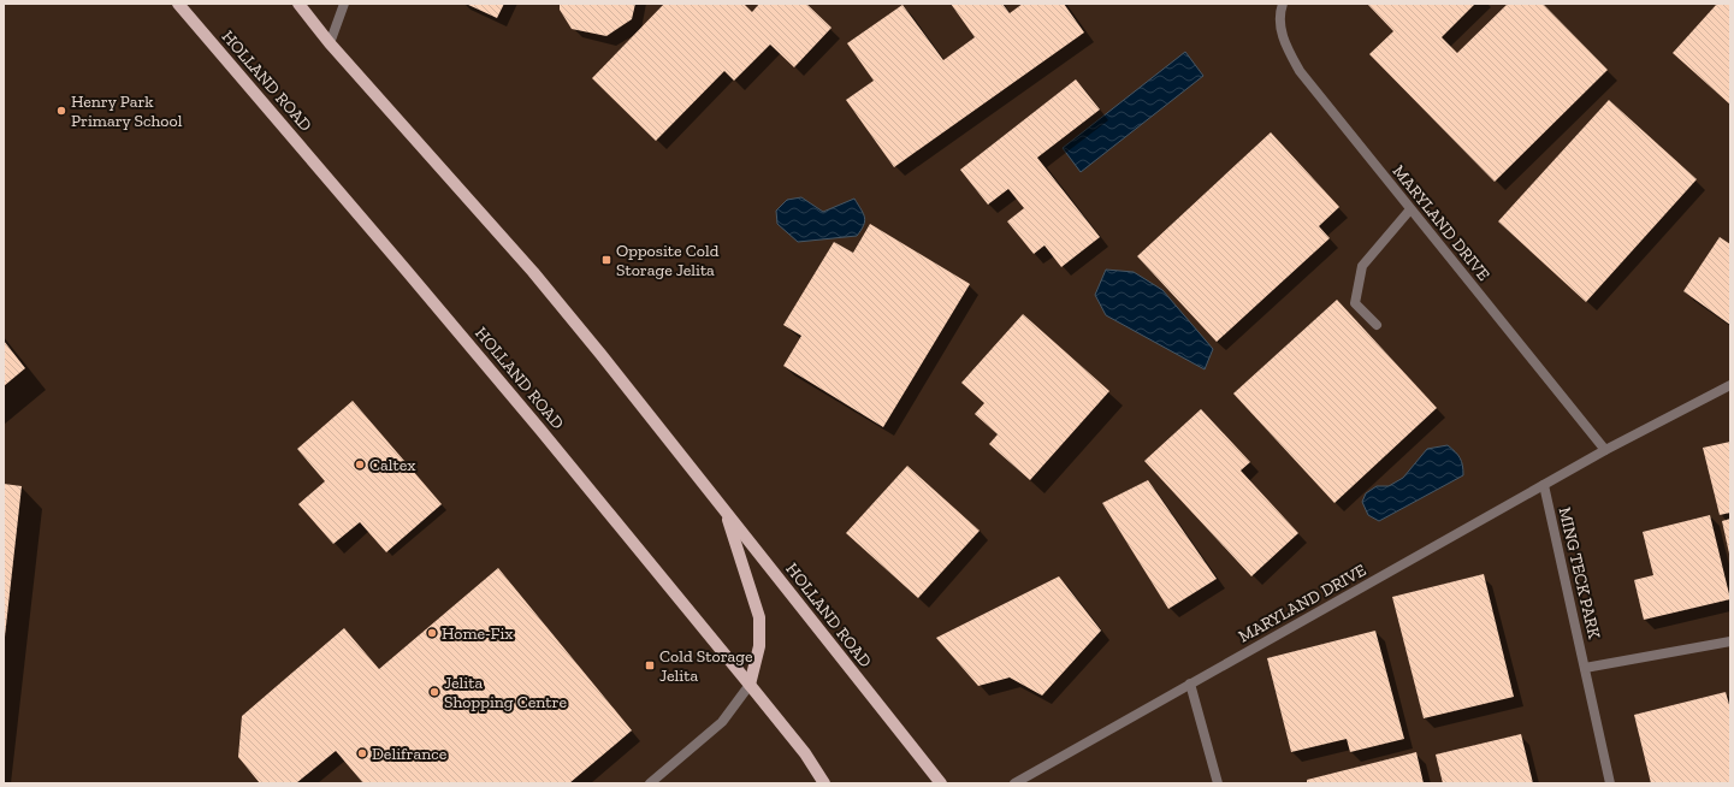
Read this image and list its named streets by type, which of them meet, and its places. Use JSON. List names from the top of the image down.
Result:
{
  "streets": {
    "main road": ["HOLLAND ROAD"],
    "street": ["MARYLAND DRIVE", "MING TECK PARK"]
  },
  "crossings": [
    ["MARYLAND DRIVE", "MING TECK PARK"]
  ],
  "places": {
    "other": [
      "Henry Park Primary School",
      "Caltex",
      "Home-Fix",
      "Jelita Shopping Centre",
      "Delifrance"
    ],
    "transit": ["Opposite Cold Storage Jelita", "Cold Storage Jelita"]
  }
}
